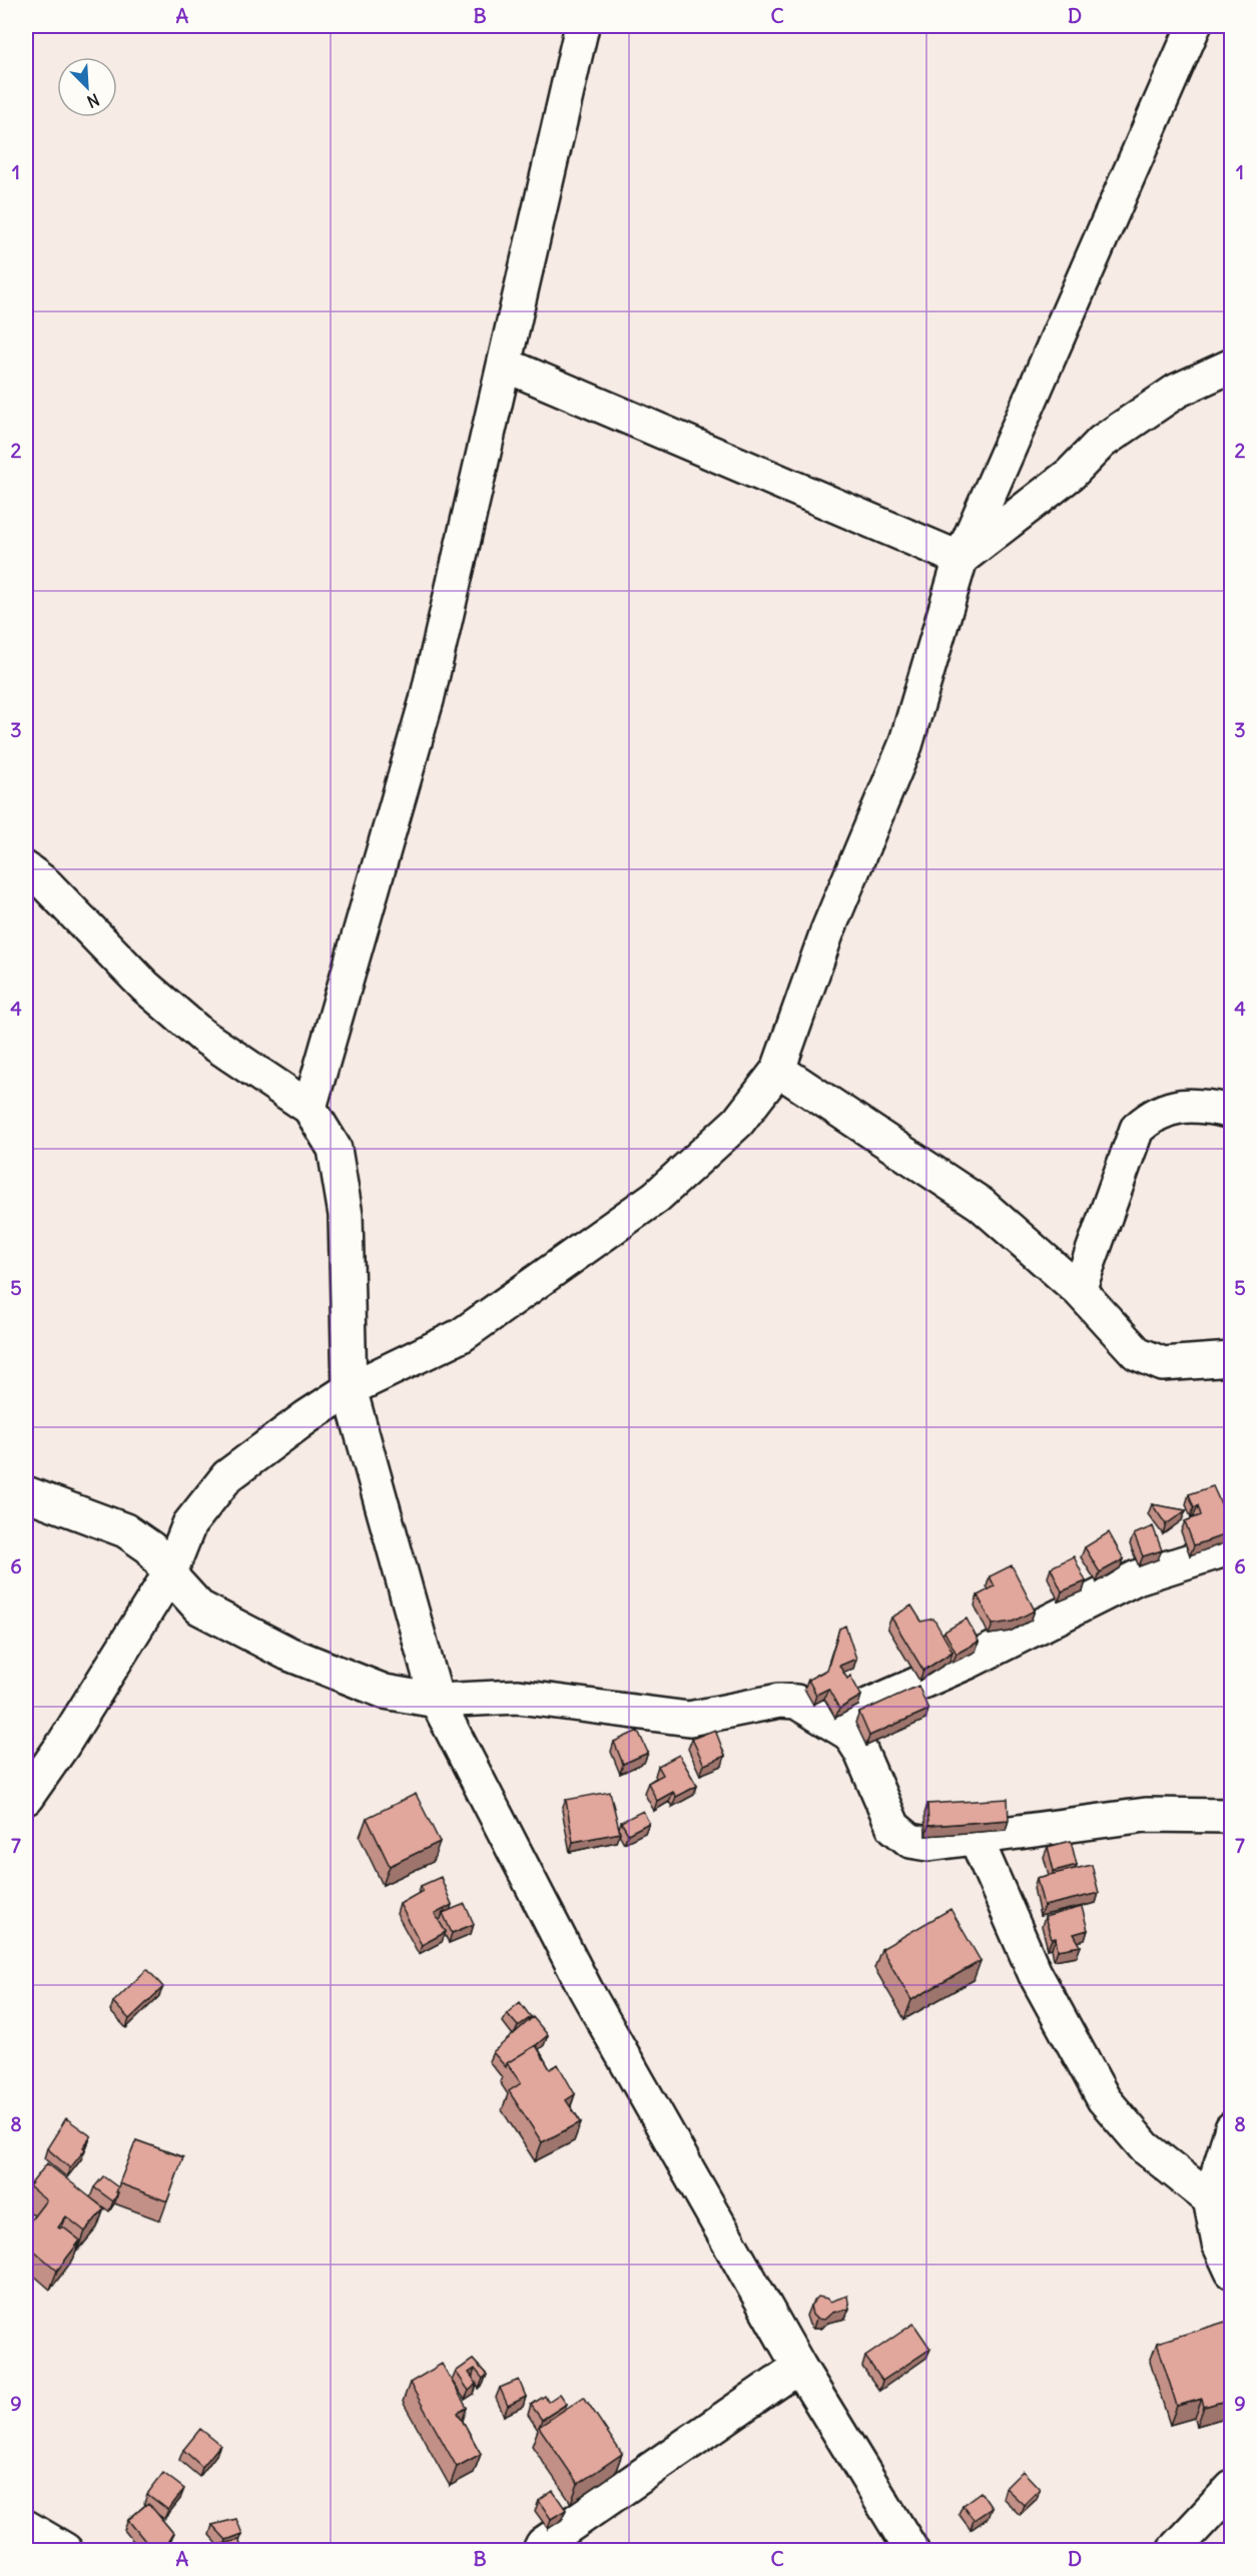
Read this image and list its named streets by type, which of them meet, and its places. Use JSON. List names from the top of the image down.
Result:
{
  "north": "bottom right",
  "grid": {
    "columns": [
      "A",
      "B",
      "C",
      "D"
    ],
    "rows": [
      "1",
      "2",
      "3",
      "4",
      "5",
      "6",
      "7",
      "8",
      "9"
    ]
  }
}
